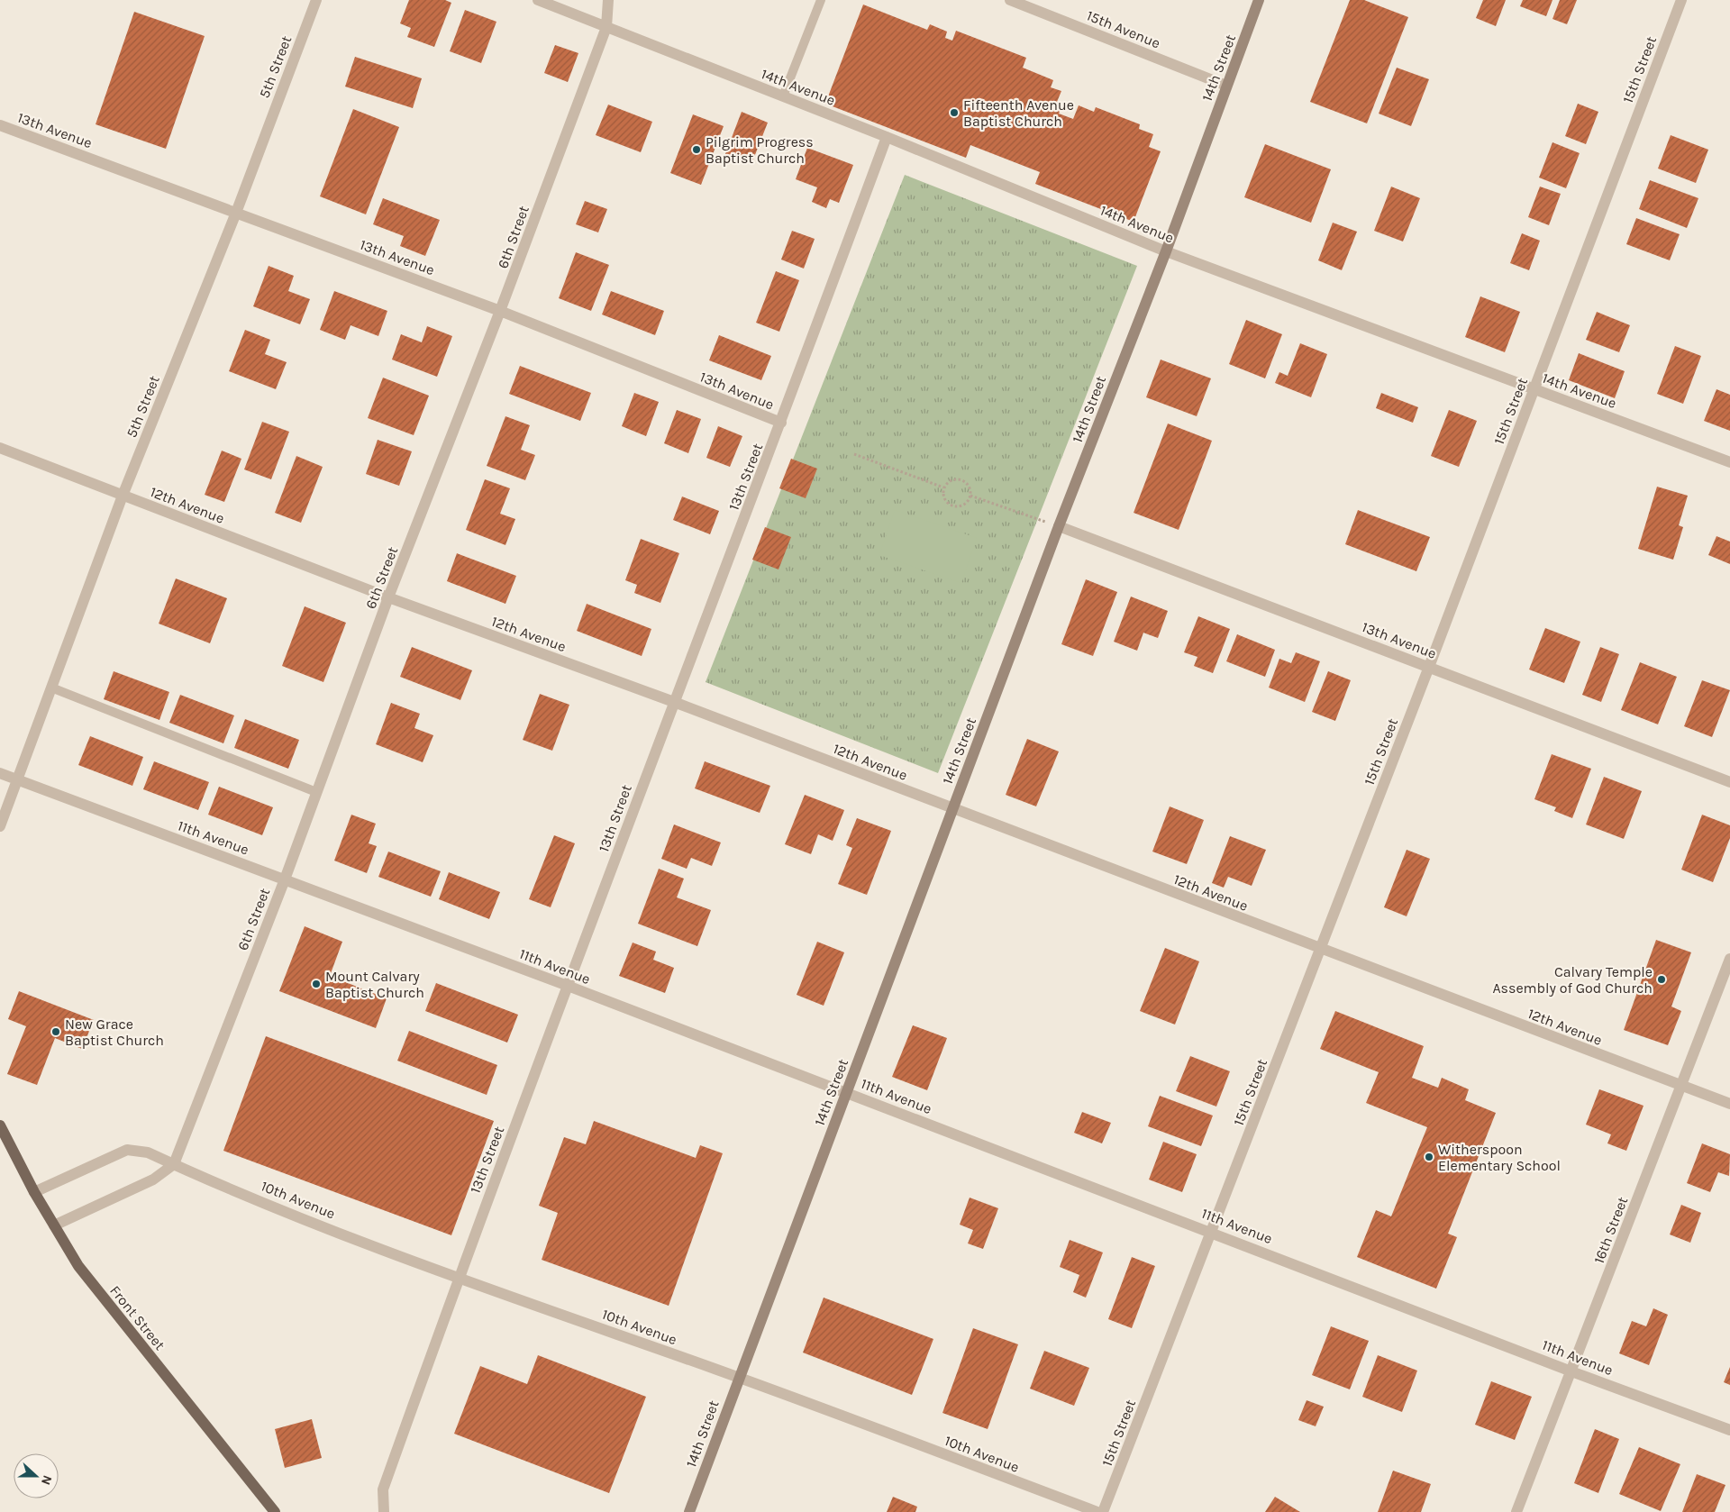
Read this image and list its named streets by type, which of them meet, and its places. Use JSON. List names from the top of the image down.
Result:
{
  "streets": {
    "main road": ["14th Street", "Front Street"],
    "street": [
      "15th Avenue",
      "5th Street",
      "15th Street",
      "14th Avenue",
      "13th Avenue",
      "6th Street",
      "13th Street",
      "12th Avenue",
      "11th Avenue",
      "10th Avenue",
      "16th Street"
    ]
  },
  "crossings": [
    ["15th Avenue", "14th Street"],
    ["5th Street", "13th Avenue"],
    ["5th Street", "12th Avenue"],
    ["5th Street", "11th Avenue"],
    ["14th Street", "14th Avenue"],
    ["14th Street", "13th Avenue"],
    ["14th Street", "12th Avenue"],
    ["14th Street", "11th Avenue"],
    ["14th Street", "10th Avenue"],
    ["15th Street", "14th Avenue"],
    ["15th Street", "13th Avenue"],
    ["15th Street", "12th Avenue"],
    ["15th Street", "11th Avenue"],
    ["14th Avenue", "6th Street"],
    ["14th Avenue", "13th Street"],
    ["13th Avenue", "6th Street"],
    ["13th Avenue", "13th Street"],
    ["6th Street", "12th Avenue"],
    ["6th Street", "11th Avenue"],
    ["6th Street", "10th Avenue"],
    ["13th Street", "12th Avenue"],
    ["13th Street", "11th Avenue"],
    ["13th Street", "10th Avenue"],
    ["12th Avenue", "16th Street"],
    ["11th Avenue", "16th Street"],
    ["10th Avenue", "Front Street"]
  ],
  "places": [
    "Fifteenth Avenue Baptist Church",
    "Pilgrim Progress Baptist Church",
    "Calvary Temple Assembly of God Church",
    "Mount Calvary Baptist Church",
    "New Grace Baptist Church",
    "Witherspoon Elementary School"
  ],
  "north": "right"
}
